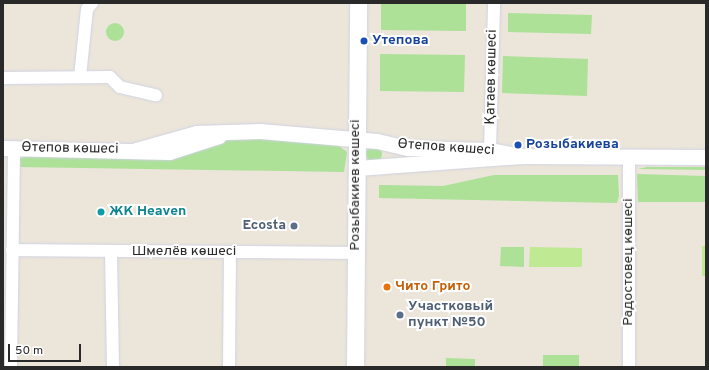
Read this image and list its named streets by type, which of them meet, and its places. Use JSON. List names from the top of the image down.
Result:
{
  "streets": {
    "main road": ["Розыбакиев көшесі"],
    "street": [
      "Қатаев көшесі",
      "Өтепов көшесі",
      "Шмелёв көшесі",
      "Радостовец көшесі"
    ]
  },
  "crossings": [
    ["Қатаев көшесі", "Өтепов көшесі"],
    ["Өтепов көшесі", "Розыбакиев көшесі"],
    ["Өтепов көшесі", "Радостовец көшесі"],
    ["Розыбакиев көшесі", "Шмелёв көшесі"]
  ],
  "places": [
    "Утепова",
    "Розыбакиева",
    "ЖК Heaven",
    "Ecosta",
    "Чито Грито",
    "Участковый пункт №50"
  ],
  "scale_bar": "50 m"
}
